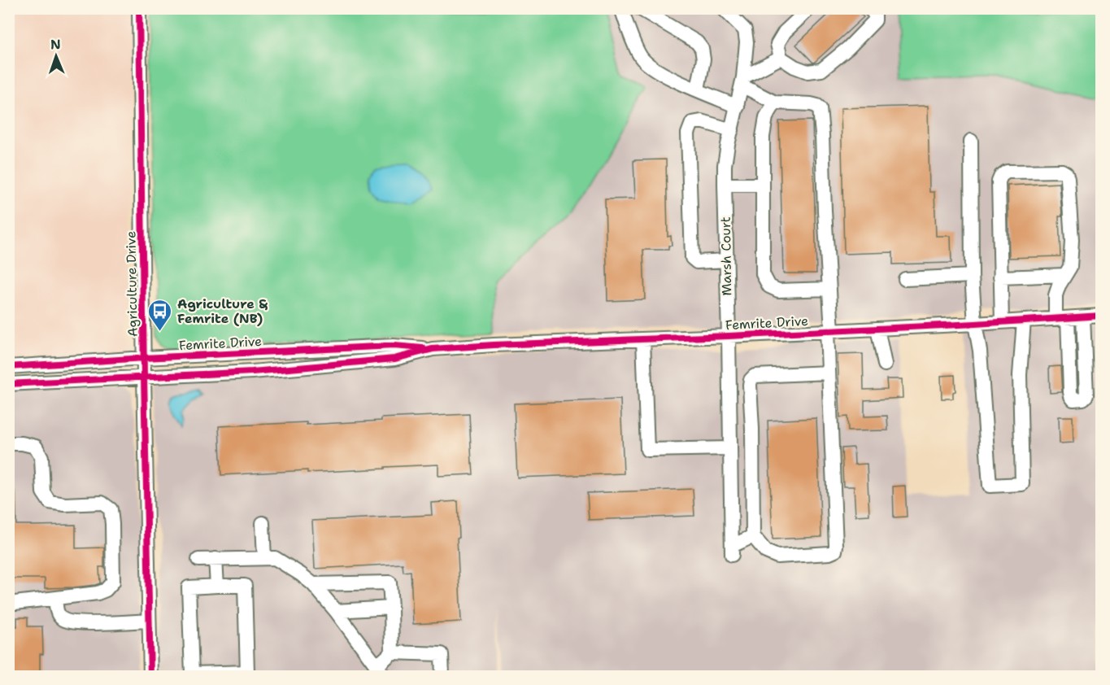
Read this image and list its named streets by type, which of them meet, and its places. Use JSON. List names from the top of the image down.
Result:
{
  "streets": {
    "street": ["Marsh Court", "Agriculture Drive", "Femrite Drive"]
  },
  "crossings": [
    ["Marsh Court", "Femrite Drive"],
    ["Agriculture Drive", "Femrite Drive"]
  ],
  "places": {
    "bus stop": ["Agriculture & Femrite (NB)"]
  },
  "north": "top"
}
